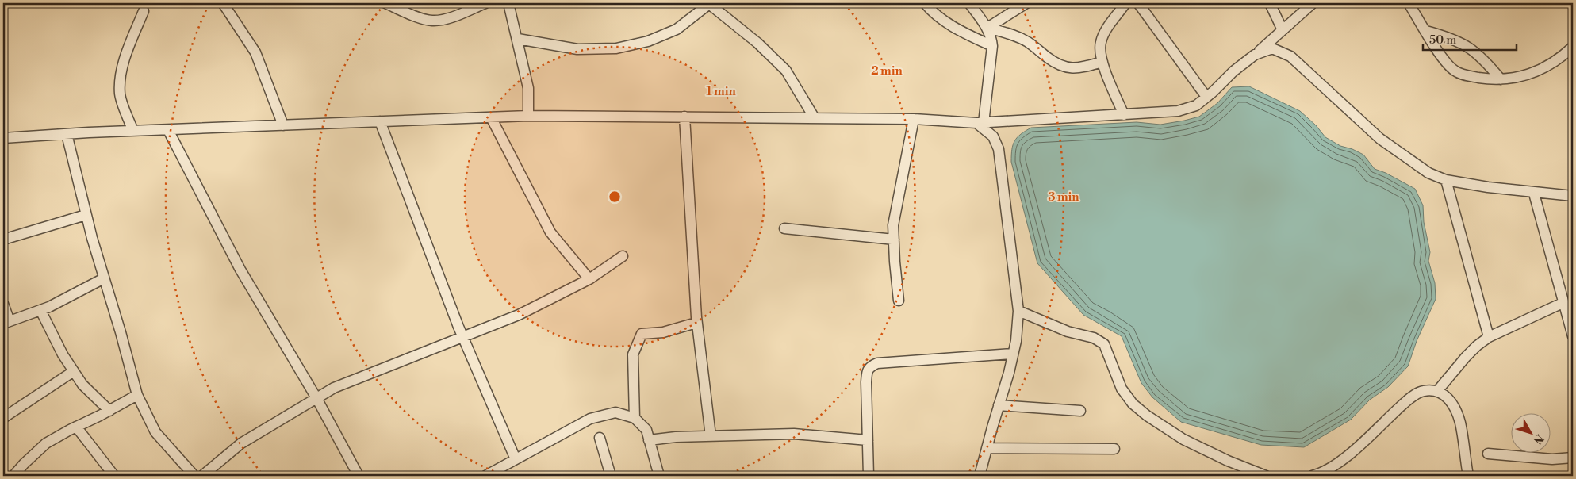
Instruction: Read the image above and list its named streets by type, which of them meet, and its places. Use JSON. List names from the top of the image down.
{
  "scale_bar": "50 m",
  "north": "bottom right",
  "rings": ["2 min", "1 min", "3 min"]
}
